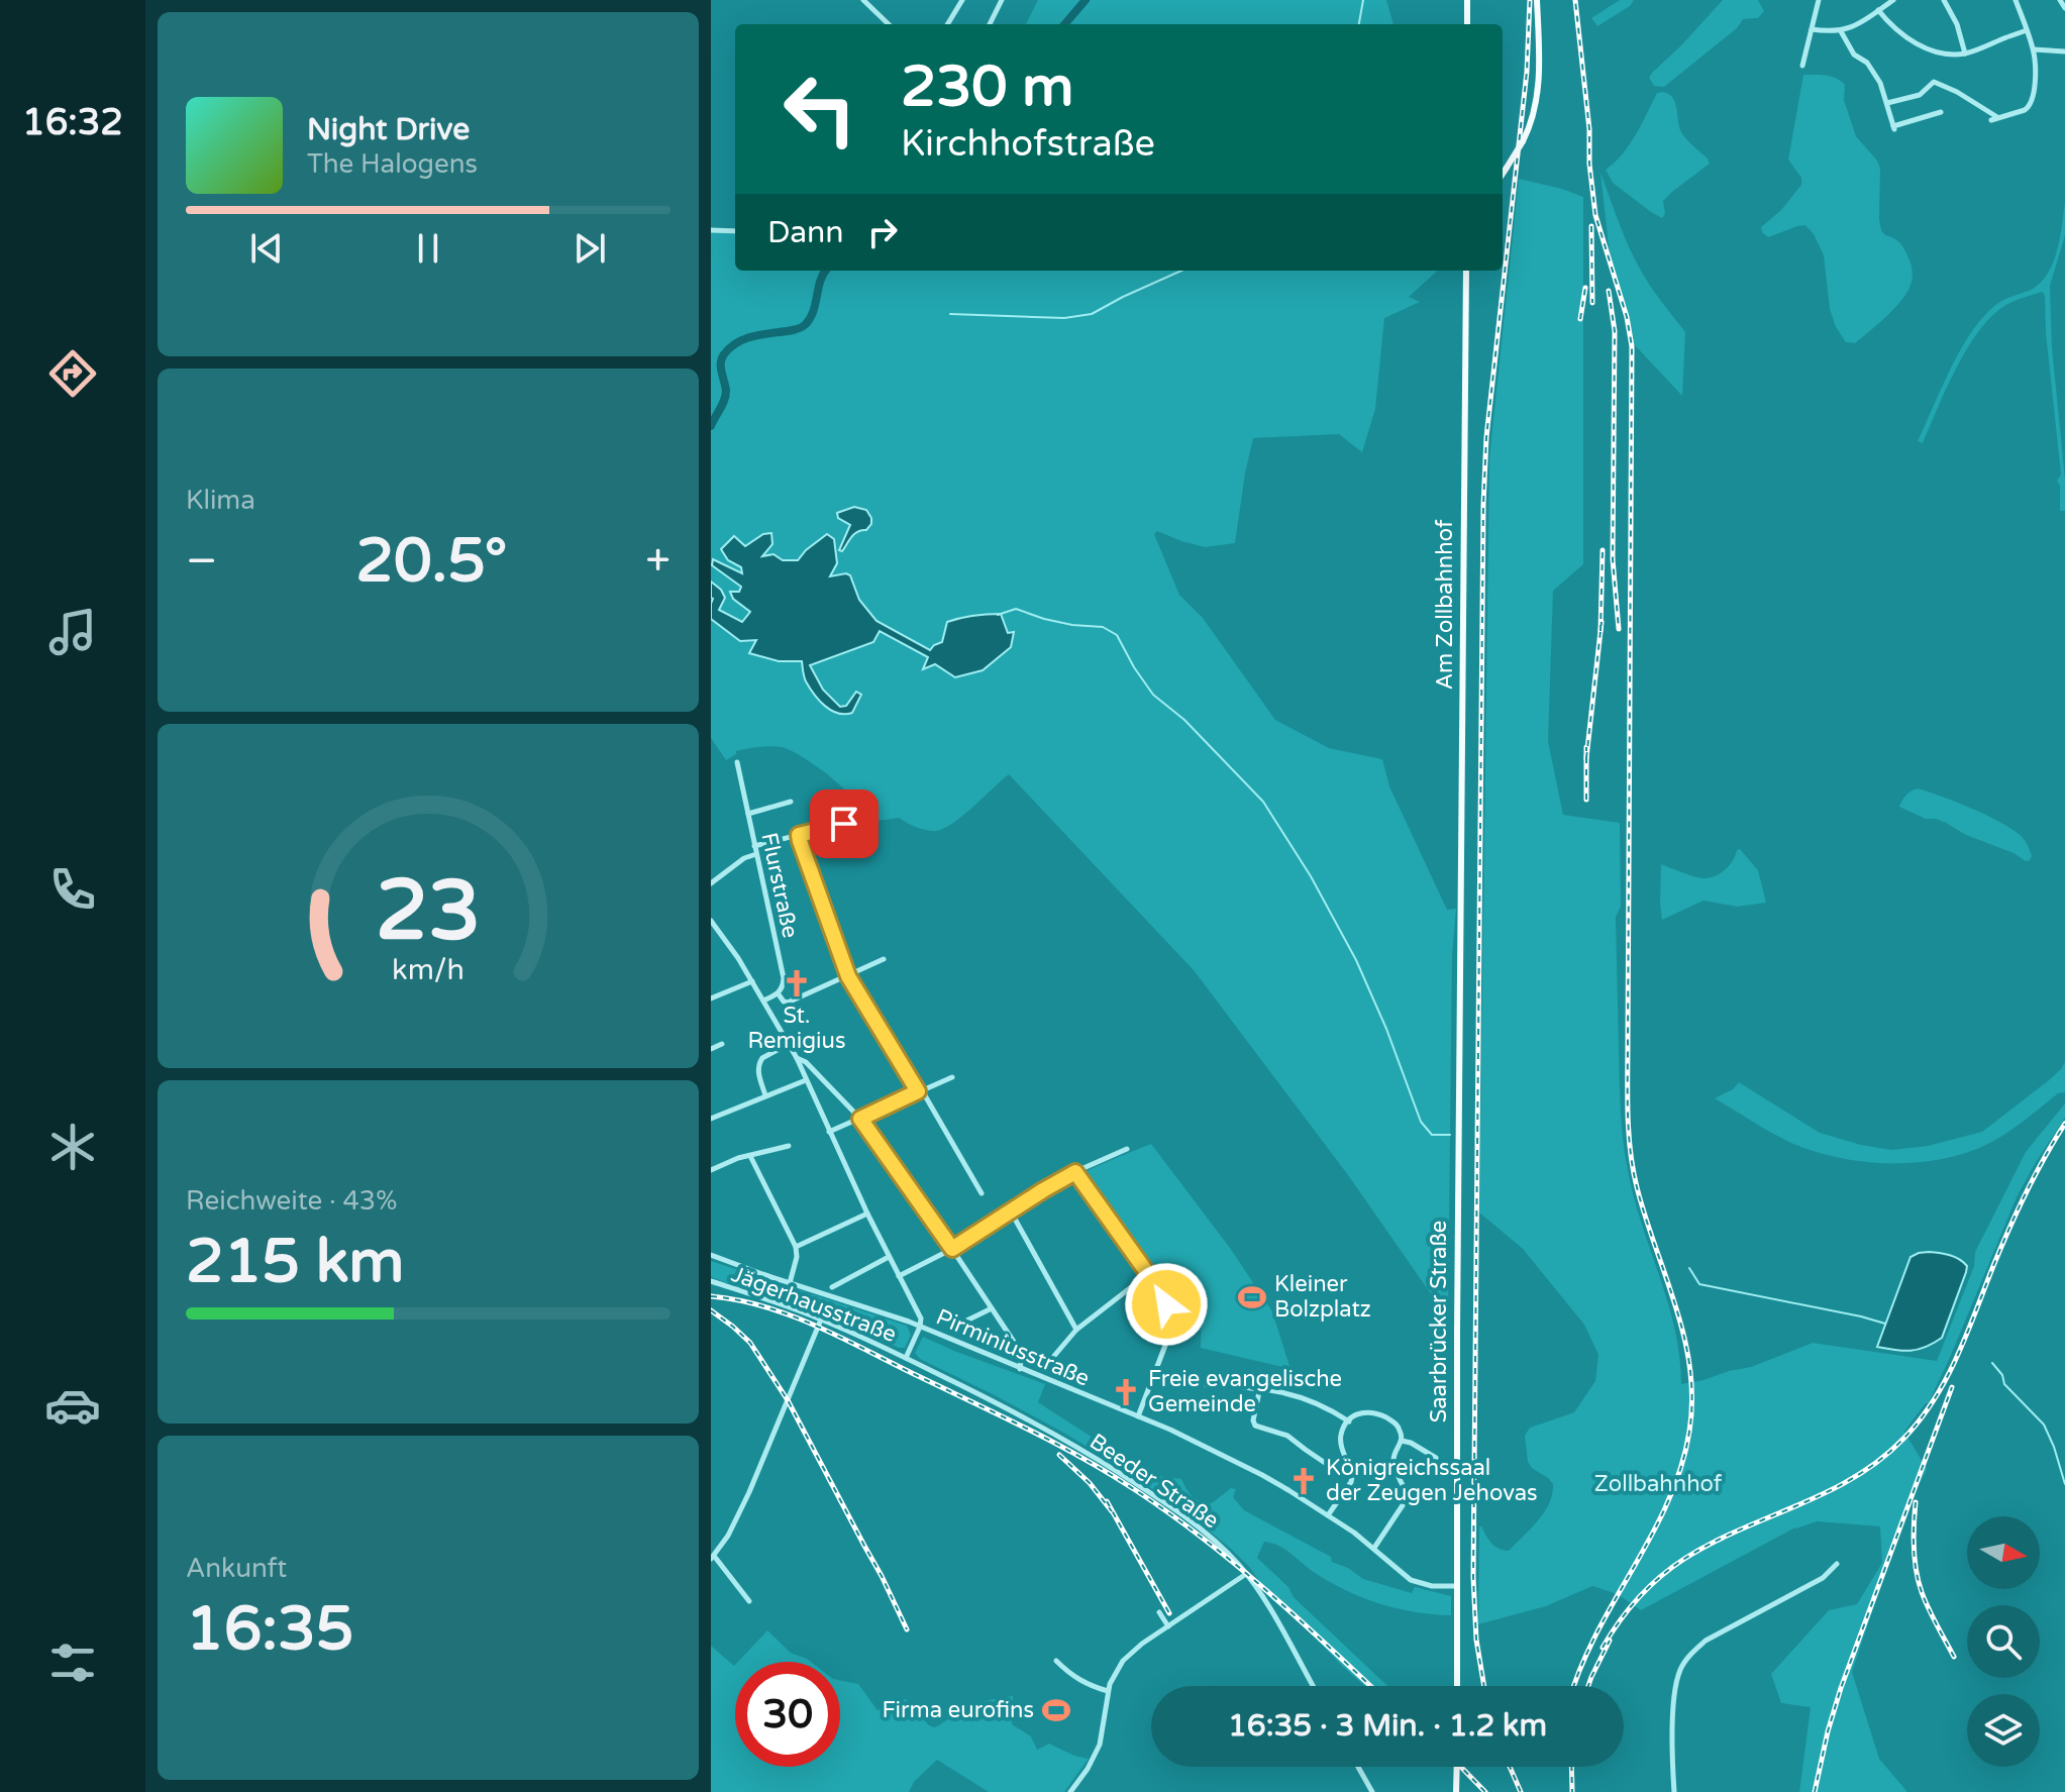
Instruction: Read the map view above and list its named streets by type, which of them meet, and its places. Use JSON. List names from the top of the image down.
{
  "streets": {
    "main road": ["Am Zollbahnhof", "Saarbrücker Straße"],
    "street": [
      "Flurstraße",
      "Jägerhausstraße",
      "Pirminiusstraße",
      "Beeder Straße"
    ]
  },
  "crossings": [
    ["Am Zollbahnhof", "Saarbrücker Straße"],
    ["Jägerhausstraße", "Beeder Straße"],
    ["Saarbrücker Straße", "Pirminiusstraße"]
  ],
  "parks": ["Zollbahnhof"],
  "places": {
    "church": ["St. Remigius", "Freie evangelische Gemeinde", "Königreichssaal der Zeugen Jehovas"],
    "sports": ["Kleiner Bolzplatz", "Firma eurofins"]
  },
  "north": "right",
  "page": {
    "tabs": "16:32",
    "turn": ["230 m", "Kirchhofstraße"],
    "song": ["Night Drive", "The Halogens"],
    "then": "Dann",
    "tile": [
      "Klima",
      ["Reichweite · 43%", "215 km"],
      ["Ankunft", "16:35"]
    ],
    "heat": ["−", "20.5°", "+"],
    "limit": "30",
    "trip": "16:35 · 3 Min. · 1.2 km",
    "gauge": ["23", "km/h"]
  }
}
